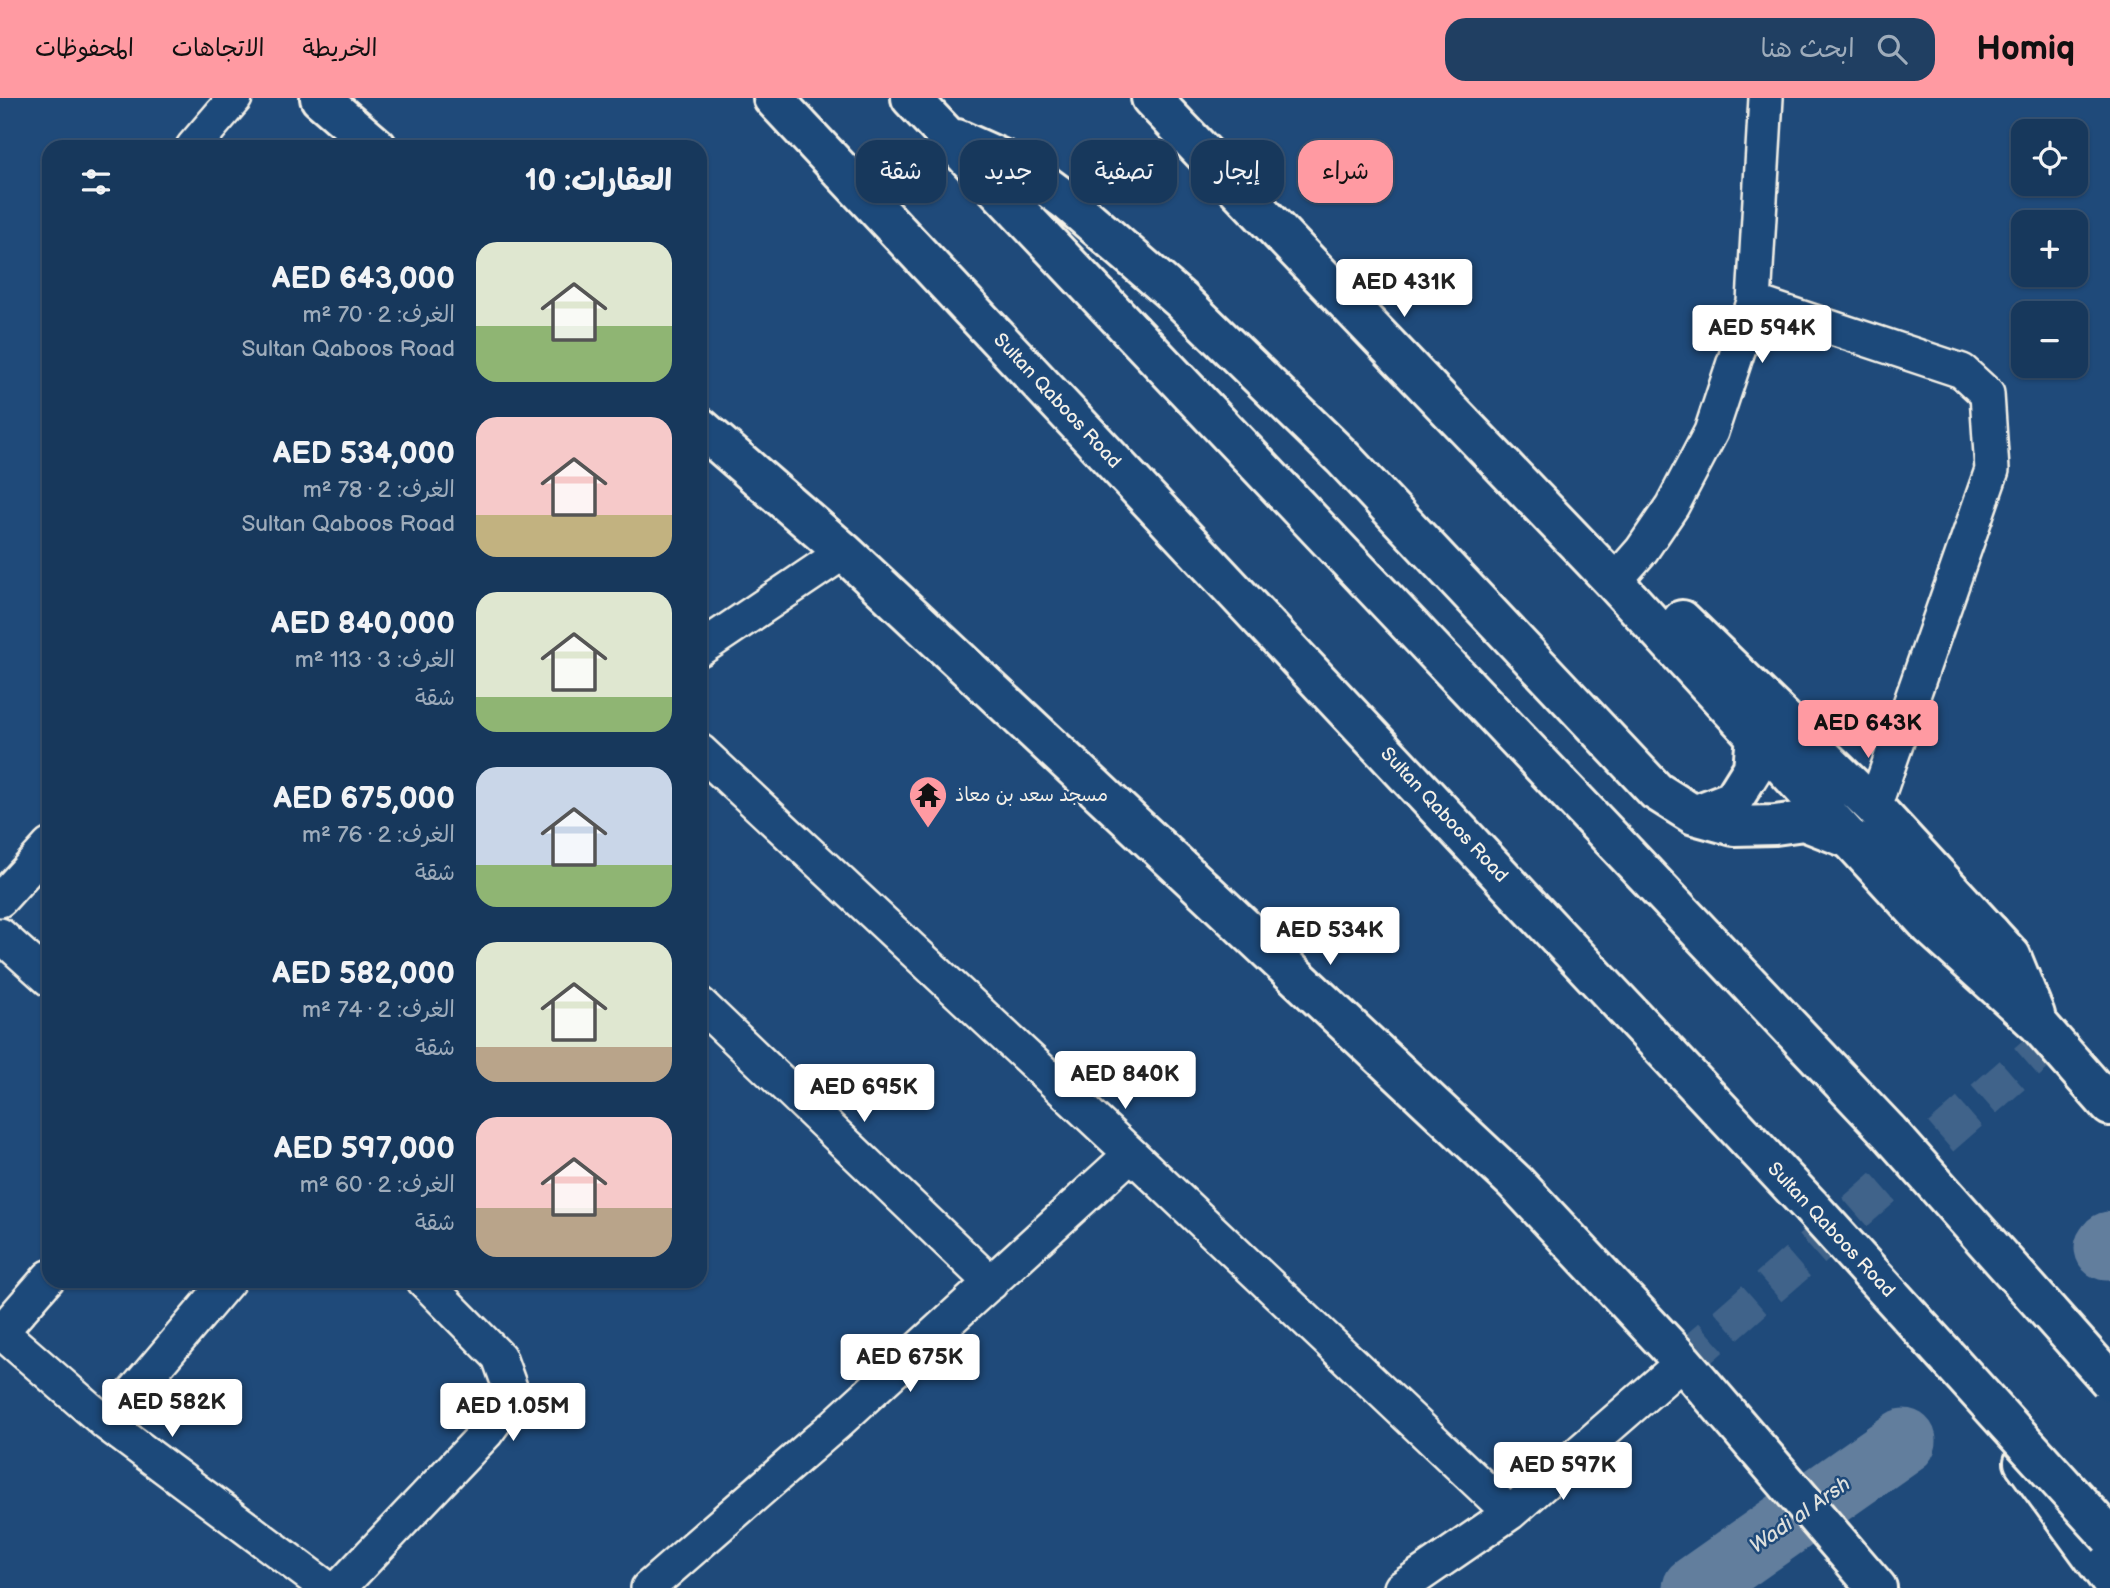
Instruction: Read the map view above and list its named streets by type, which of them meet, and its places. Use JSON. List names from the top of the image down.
{
  "streets": {
    "main road": ["Sultan Qaboos Road"]
  },
  "water": ["Wadi al Arsh"],
  "places": {
    "temple": ["مسجد سعد بن معاذ"]
  },
  "page": {
    "header": "Homiq",
    "search": "ابحث هنا",
    "nav": ["الخريطة", "الاتجاهات", "المحفوظات"],
    "map_buttons": ["+", "−"],
    "chip": [
      "شراء",
      "إيجار",
      "تصفية",
      "جديد",
      "شقة"
    ],
    "heading": "العقارات: 10",
    "list": [
      {
        "name": "AED 643,000",
        "note": "الغرف: 2 · 70 m² · Sultan Qaboos Road"
      },
      {
        "name": "AED 534,000",
        "note": "الغرف: 2 · 78 m² · Sultan Qaboos Road"
      },
      {
        "name": "AED 840,000",
        "note": "الغرف: 3 · 113 m² · شقة"
      },
      {
        "name": "AED 675,000",
        "note": "الغرف: 2 · 76 m² · شقة"
      },
      {
        "name": "AED 582,000",
        "note": "الغرف: 2 · 74 m² · شقة"
      },
      {
        "name": "AED 597,000",
        "note": "الغرف: 2 · 60 m² · شقة"
      }
    ],
    "price": [
      "AED 431K",
      "AED 594K",
      "AED 643K",
      "AED 534K",
      "AED 840K",
      "AED 695K",
      "AED 675K",
      "AED 582K",
      "AED 1.05M",
      "AED 597K"
    ]
  }
}
